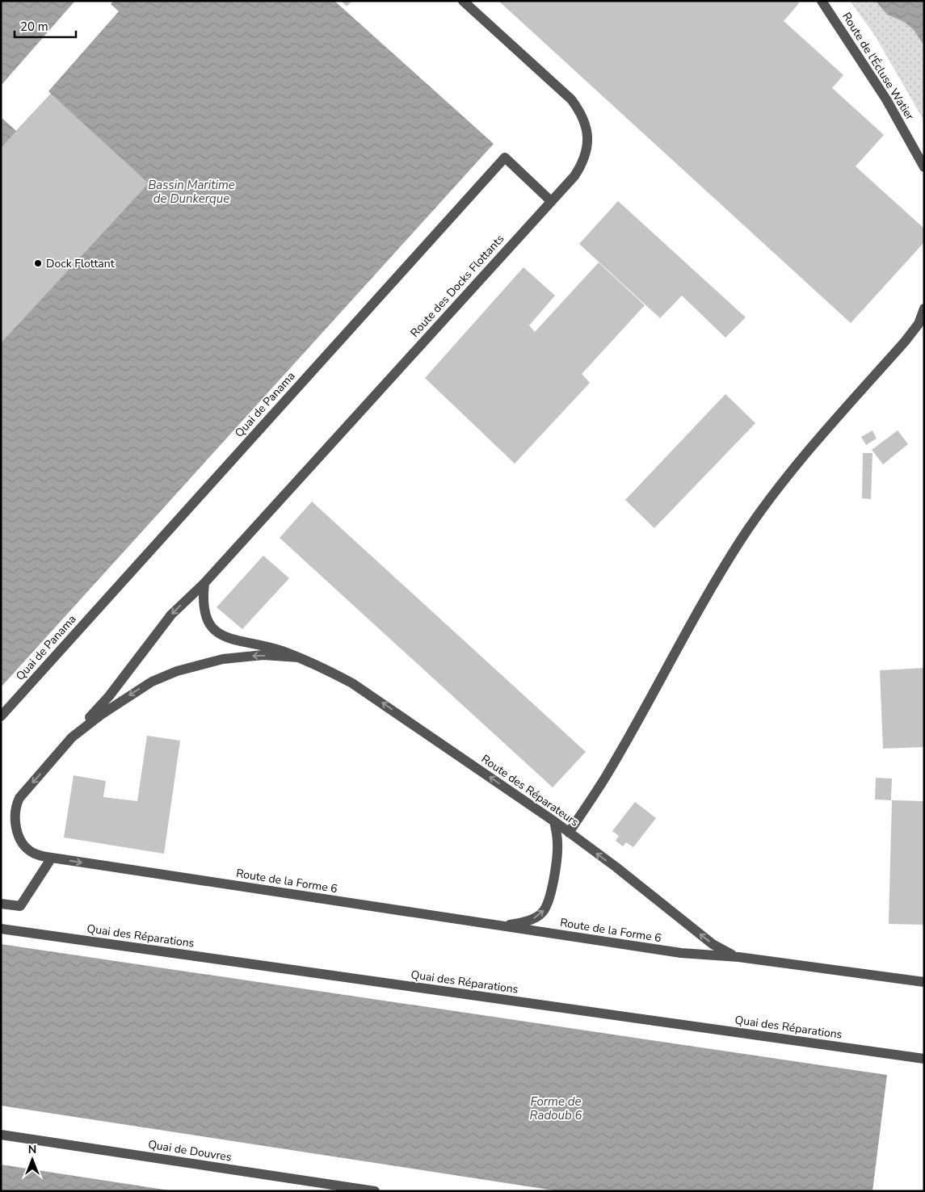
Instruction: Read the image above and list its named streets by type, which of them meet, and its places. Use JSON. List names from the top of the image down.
{
  "streets": {
    "street": [
      "Route de l'Écluse Watier",
      "Route des Docks Flottants",
      "Quai de Panama",
      "Route des Réparateurs",
      "Route de la Forme 6",
      "Quai des Réparations",
      "Quai de Douvres"
    ]
  },
  "crossings": [
    ["Route des Docks Flottants", "Quai de Panama"],
    ["Route des Docks Flottants", "Route des Réparateurs"],
    ["Route des Docks Flottants", "Route de la Forme 6"],
    ["Route des Réparateurs", "Route de la Forme 6"]
  ],
  "one_way": ["Route des Réparateurs"],
  "water": ["Bassin Maritime de Dunkerque", "Forme de Radoub 6"],
  "places": ["Dock Flottant"],
  "scale_bar": "20 m",
  "north": "top"
}
